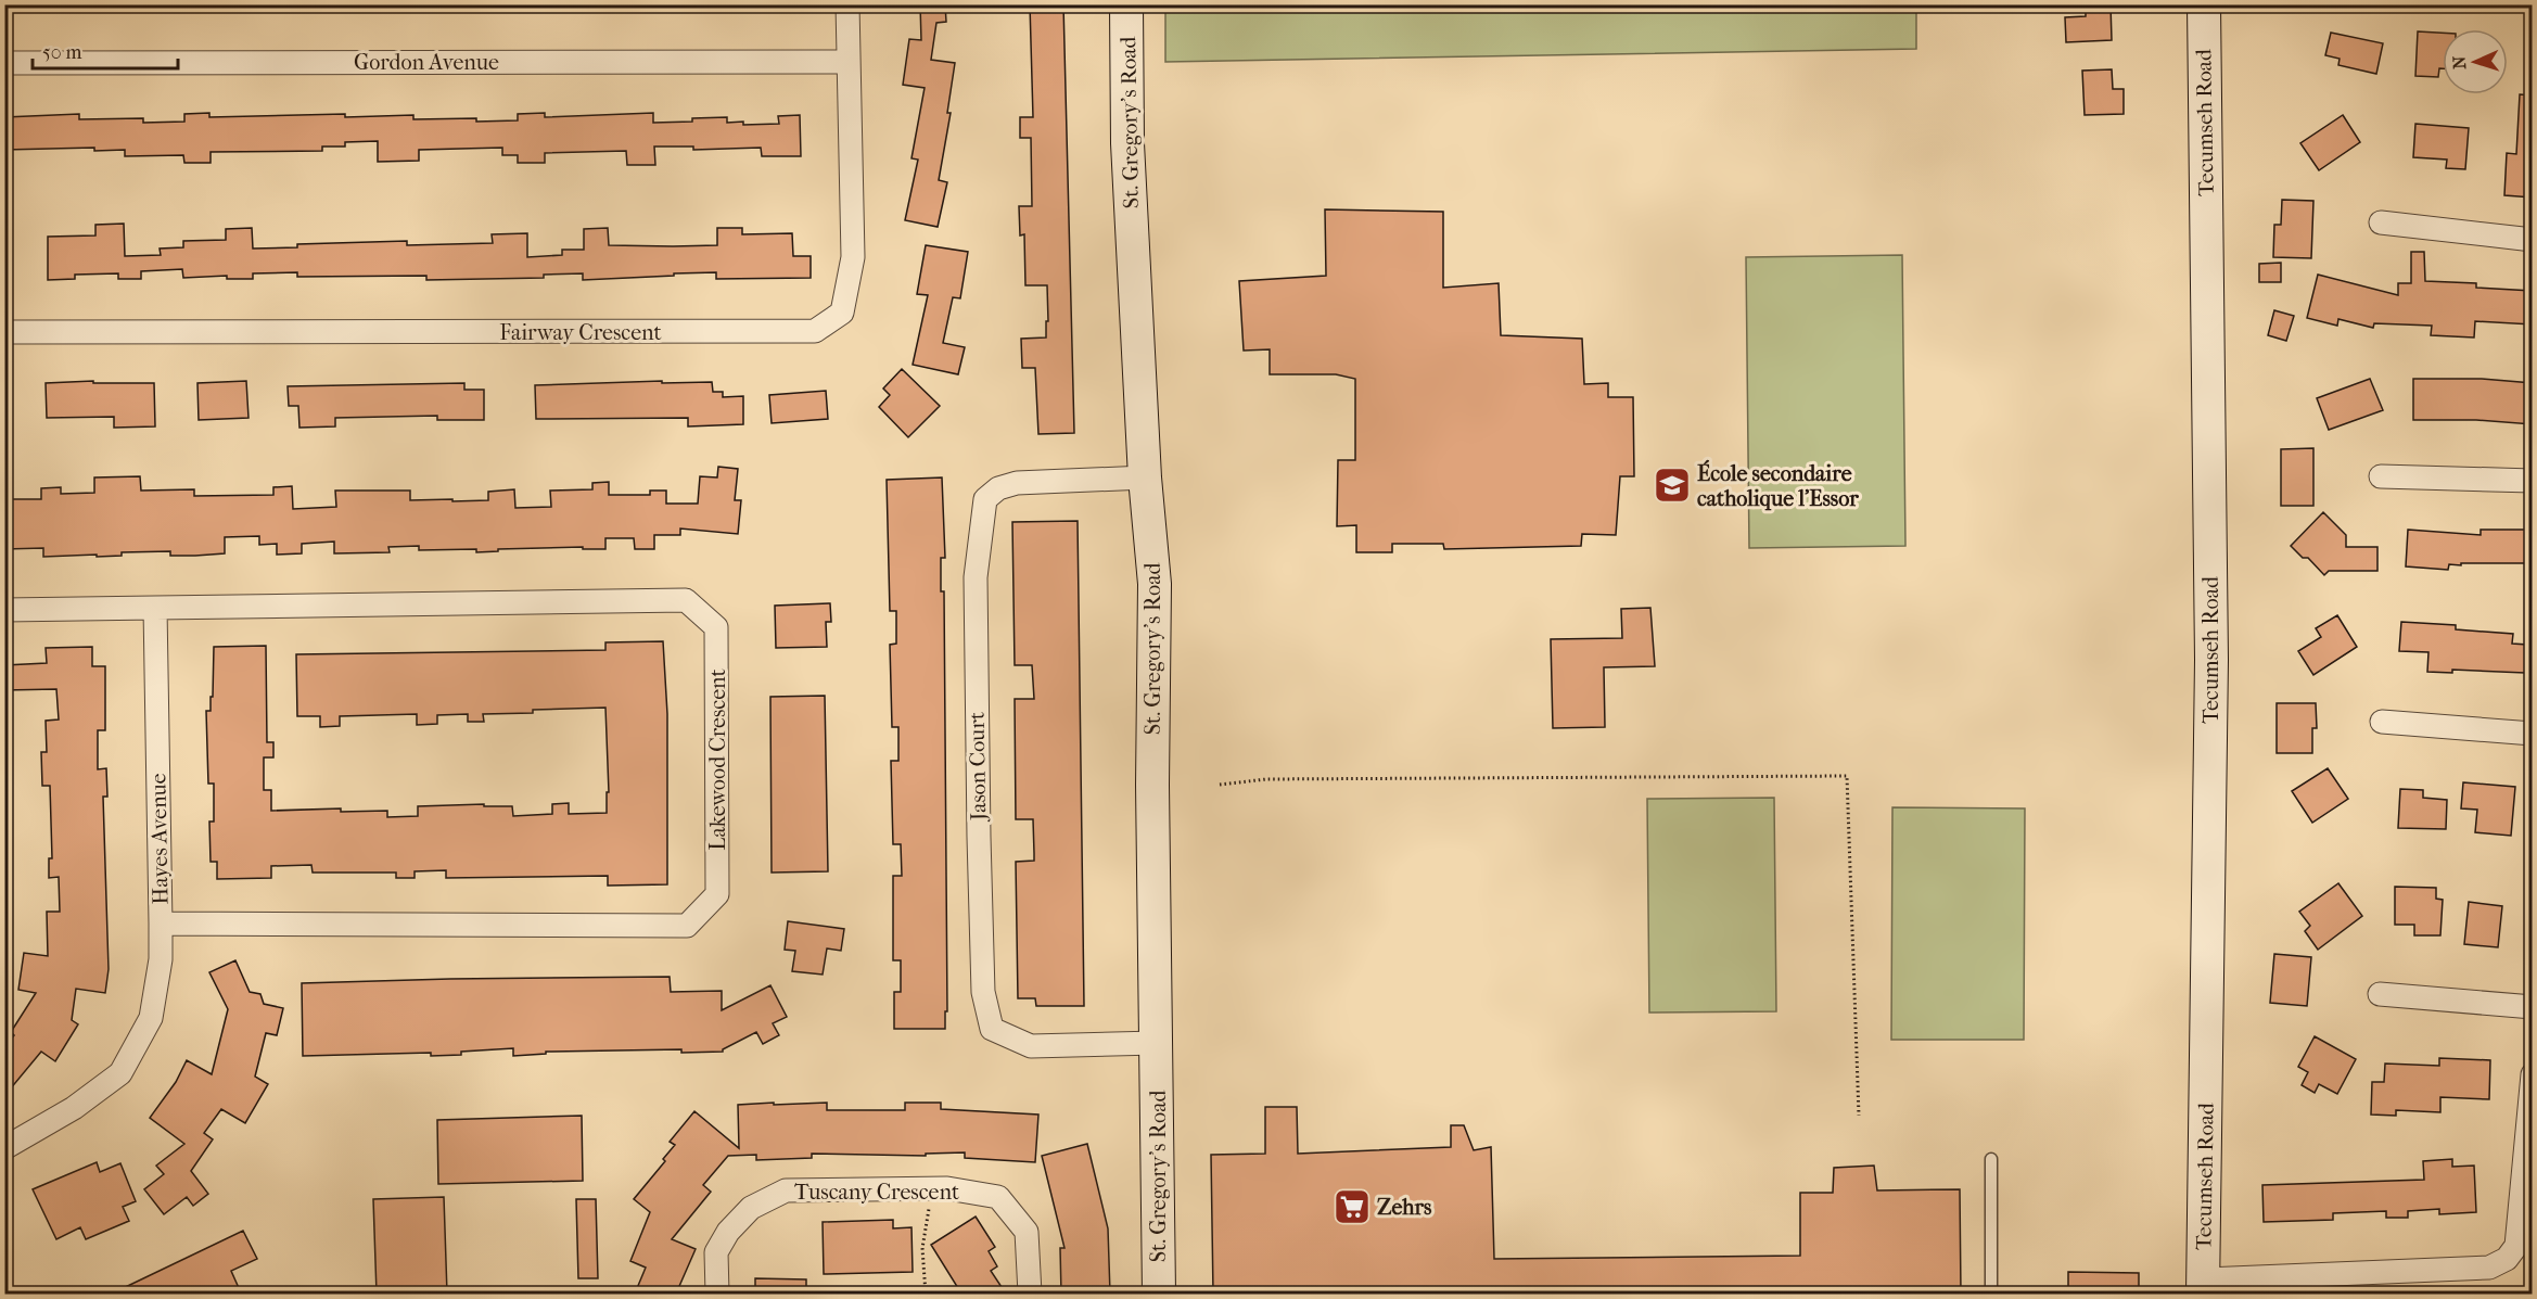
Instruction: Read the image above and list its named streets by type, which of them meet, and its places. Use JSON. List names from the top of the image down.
{
  "streets": {
    "street": [
      "Gordon Avenue",
      "St. Gregory's Road",
      "Tecumseh Road",
      "Fairway Crescent",
      "Lakewood Crescent",
      "Jason Court",
      "Hayes Avenue",
      "Tuscany Crescent"
    ]
  },
  "crossings": [
    ["Gordon Avenue", "Fairway Crescent"],
    ["St. Gregory's Road", "Jason Court"],
    ["Lakewood Crescent", "Hayes Avenue"]
  ],
  "places": {
    "school or university": ["École secondaire catholique l'Essor"],
    "supermarket": ["Zehrs"]
  },
  "scale_bar": "50 m",
  "north": "left"
}
